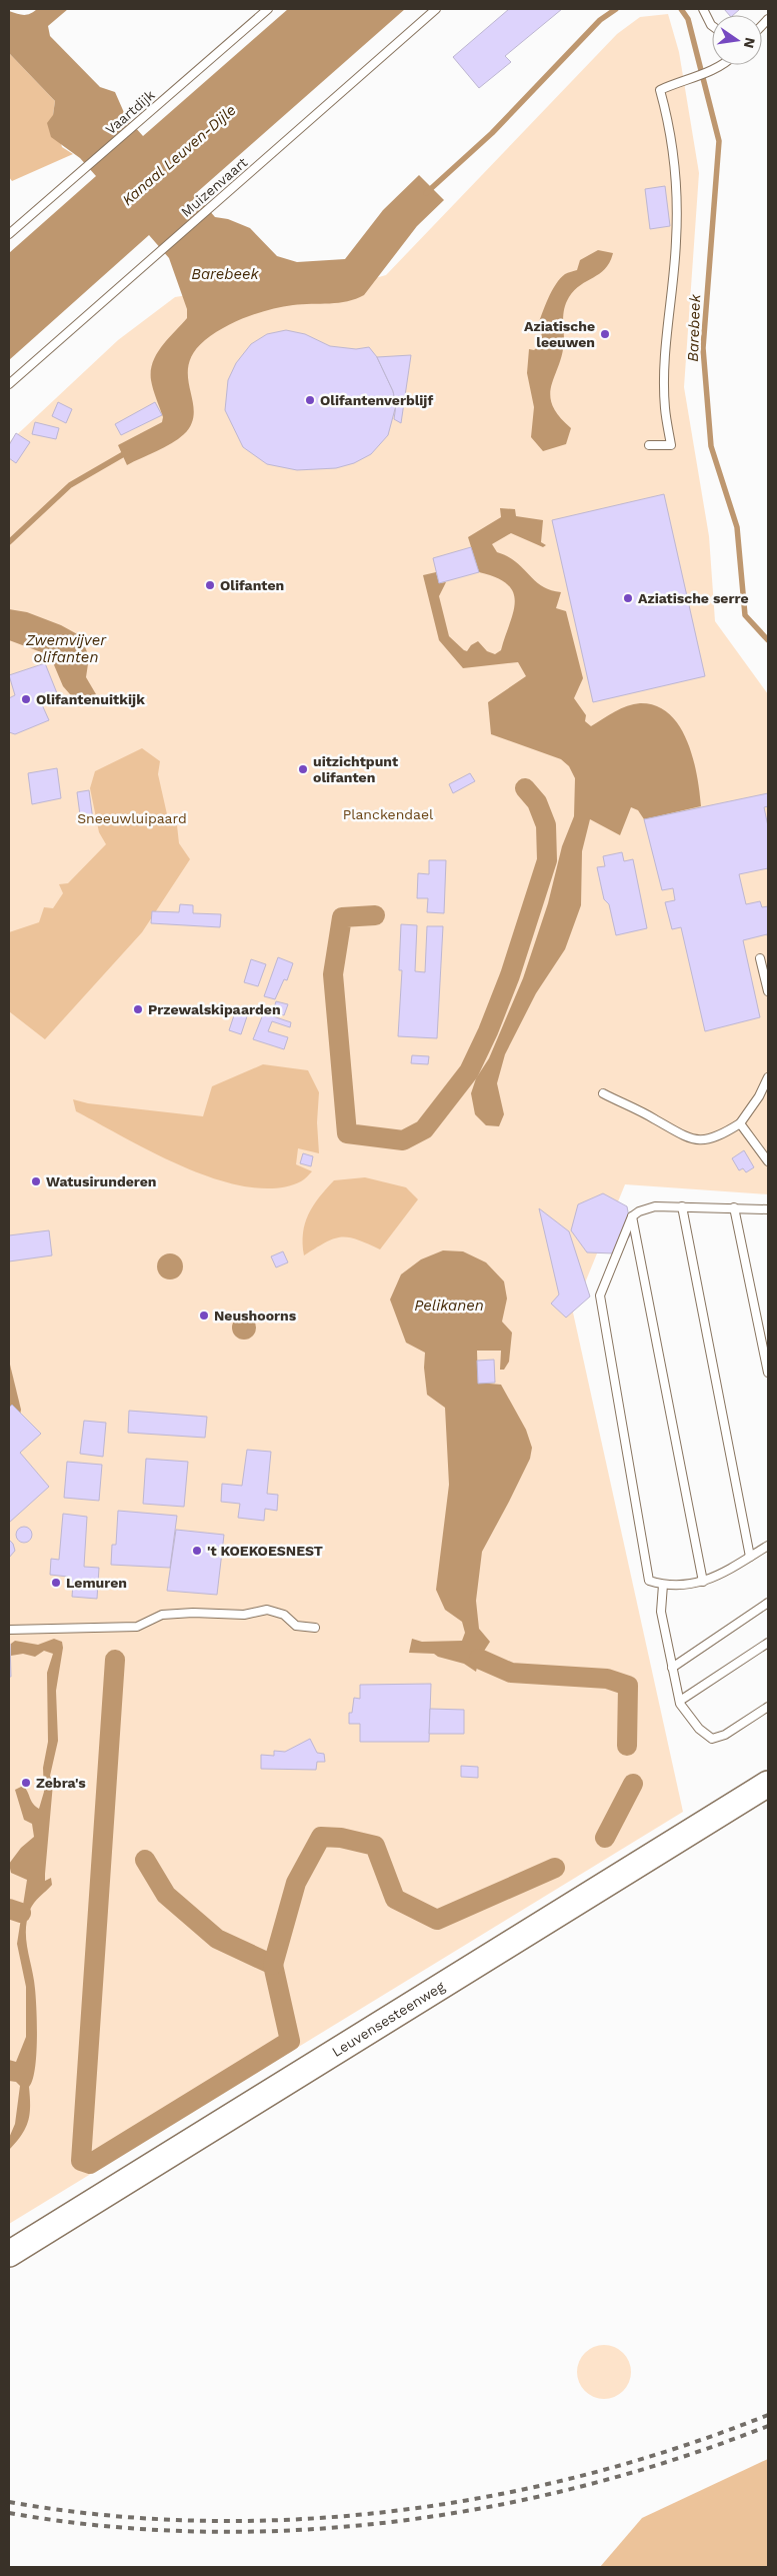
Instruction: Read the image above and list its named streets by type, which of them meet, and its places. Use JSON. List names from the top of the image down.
{
  "streets": {
    "main road": ["Leuvensesteenweg"],
    "lane": ["Vaartdijk", "Muizenvaart"]
  },
  "water": [
    "Kanaal Leuven-Dijle",
    "Barebeek",
    "Zwemvijver olifanten",
    "Pelikanen"
  ],
  "parks": ["Planckendael", "Sneeuwluipaard"],
  "places": [
    "Aziatische leeuwen",
    "Olifantenverblijf",
    "Olifanten",
    "Aziatische serre",
    "Olifantenuitkijk",
    "uitzichtpunt olifanten",
    "Przewalskipaarden",
    "Watusirunderen",
    "Neushoorns",
    "'t KOEKOESNEST",
    "Lemuren",
    "Zebra's"
  ],
  "north": "right"
}
